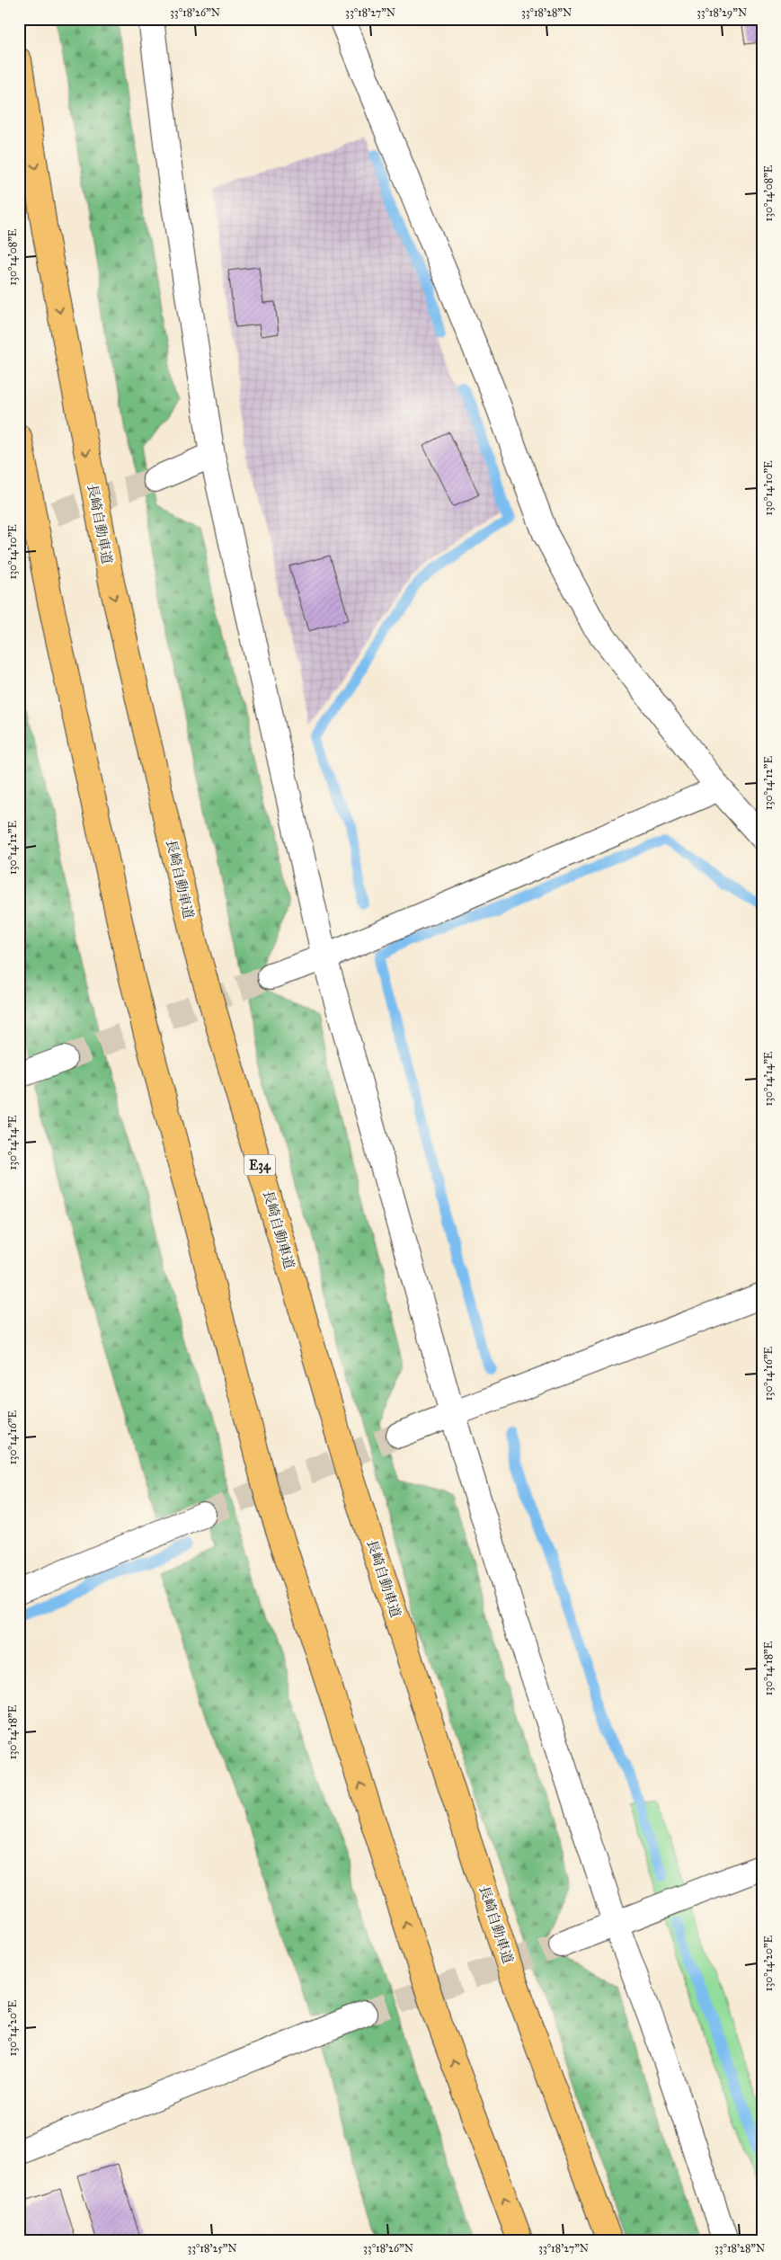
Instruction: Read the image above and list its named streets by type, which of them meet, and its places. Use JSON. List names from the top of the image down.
{
  "streets": {
    "highway": ["長崎自動車道", "E34"]
  },
  "coordinates": [
    "33°18'26\"N",
    "33°18'27\"N",
    "33°18'28\"N",
    "33°18'29\"N",
    "130°14'08\"E",
    "130°14'10\"E",
    "130°14'12\"E",
    "130°14'14\"E",
    "130°14'16\"E",
    "130°14'18\"E",
    "130°14'20\"E",
    "33°18'25\"N"
  ]
}
